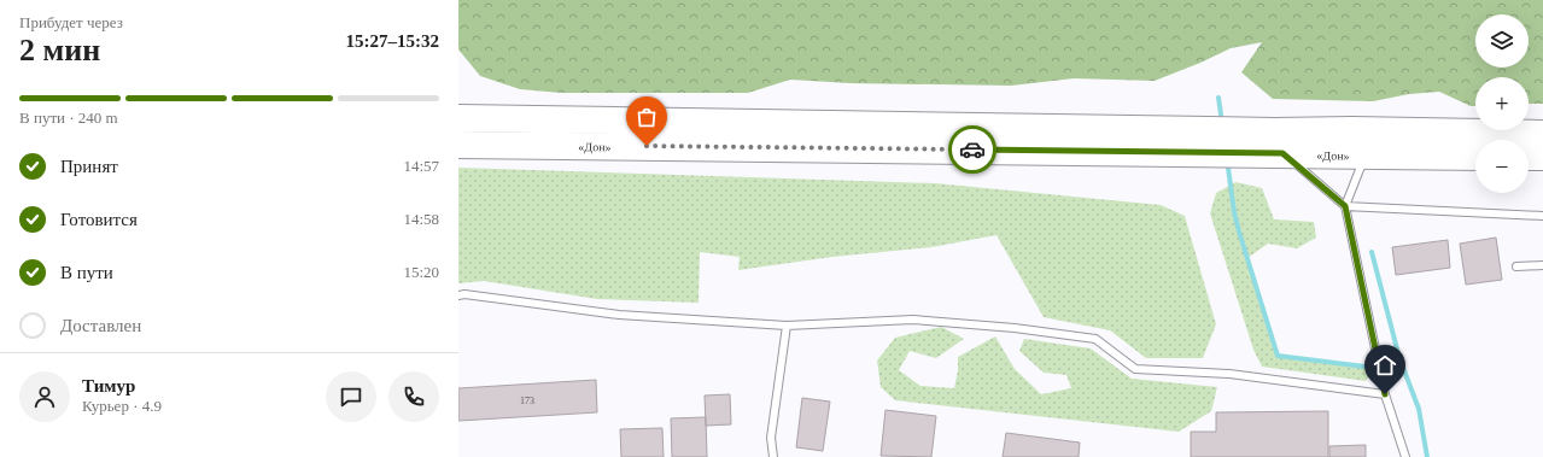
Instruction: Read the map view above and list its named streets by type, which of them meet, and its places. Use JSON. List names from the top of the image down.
{
  "streets": {
    "highway": ["«Дон»"]
  },
  "house_numbers": ["173"],
  "page": {
    "heading": ["2 мин", "Прибудет через", "15:27–15:32"],
    "panel": ["Тимур", "Курьер · 4.9"],
    "map_buttons": ["+", "−"],
    "bar": "В пути · 240 m",
    "list": [
      ["Принят", "14:57"],
      ["Готовится", "14:58"],
      ["В пути", "15:20"],
      "Доставлен"
    ]
  }
}
